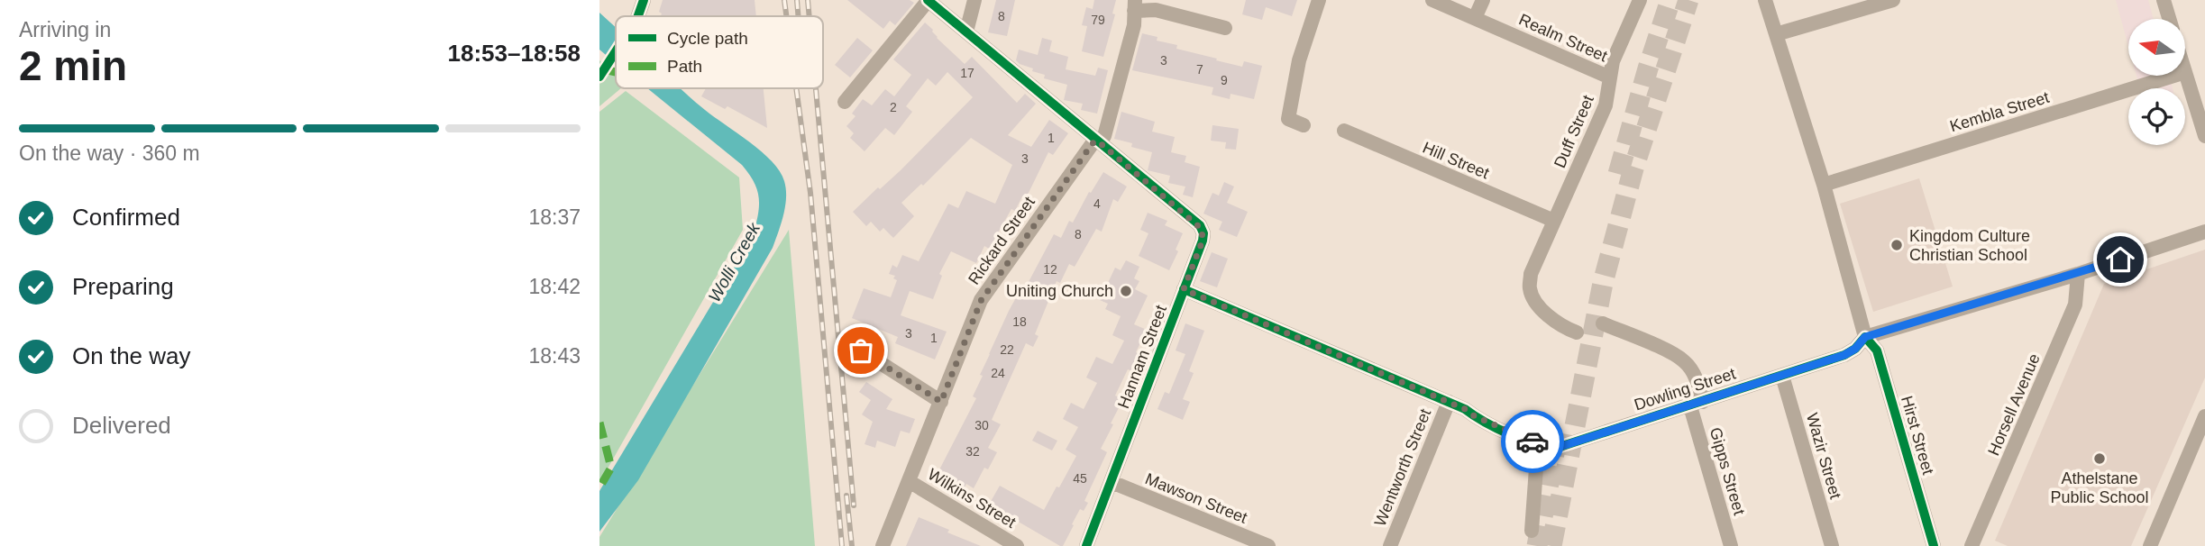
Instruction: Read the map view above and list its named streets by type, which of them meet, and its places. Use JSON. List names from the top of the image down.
{
  "streets": {
    "street": [
      "Realm Street",
      "Kembla Street",
      "Duff Street",
      "Hill Street",
      "Rickard Street",
      "Hannam Street",
      "Dowling Street",
      "Horsell Avenue",
      "Hirst Street",
      "Wazir Street",
      "Wentworth Street",
      "Gipps Street",
      "Wilkins Street",
      "Mawson Street"
    ]
  },
  "crossings": [
    ["Realm Street", "Duff Street"],
    ["Kembla Street", "Hirst Street"],
    ["Duff Street", "Hill Street"],
    ["Rickard Street", "Hannam Street"],
    ["Rickard Street", "Wilkins Street"],
    ["Hannam Street", "Dowling Street"],
    ["Hannam Street", "Mawson Street"],
    ["Dowling Street", "Horsell Avenue"],
    ["Dowling Street", "Hirst Street"],
    ["Dowling Street", "Wazir Street"],
    ["Dowling Street", "Wentworth Street"],
    ["Dowling Street", "Gipps Street"]
  ],
  "water": ["Wolli Creek"],
  "places": ["Kingdom Culture Christian School", "Uniting Church", "Athelstane Public School"],
  "house_numbers": [
    "8",
    "79",
    "3",
    "7",
    "17",
    "9",
    "2",
    "1",
    "3",
    "4",
    "8",
    "12",
    "18",
    "3",
    "1",
    "22",
    "24",
    "30",
    "32",
    "45"
  ],
  "legend": ["Cycle path", "Path"],
  "north": "left",
  "page": {
    "heading": ["2 min", "Arriving in", "18:53–18:58"],
    "bar": "On the way · 360 m",
    "list": [
      ["Confirmed", "18:37"],
      ["Preparing", "18:42"],
      ["On the way", "18:43"],
      "Delivered"
    ]
  }
}
